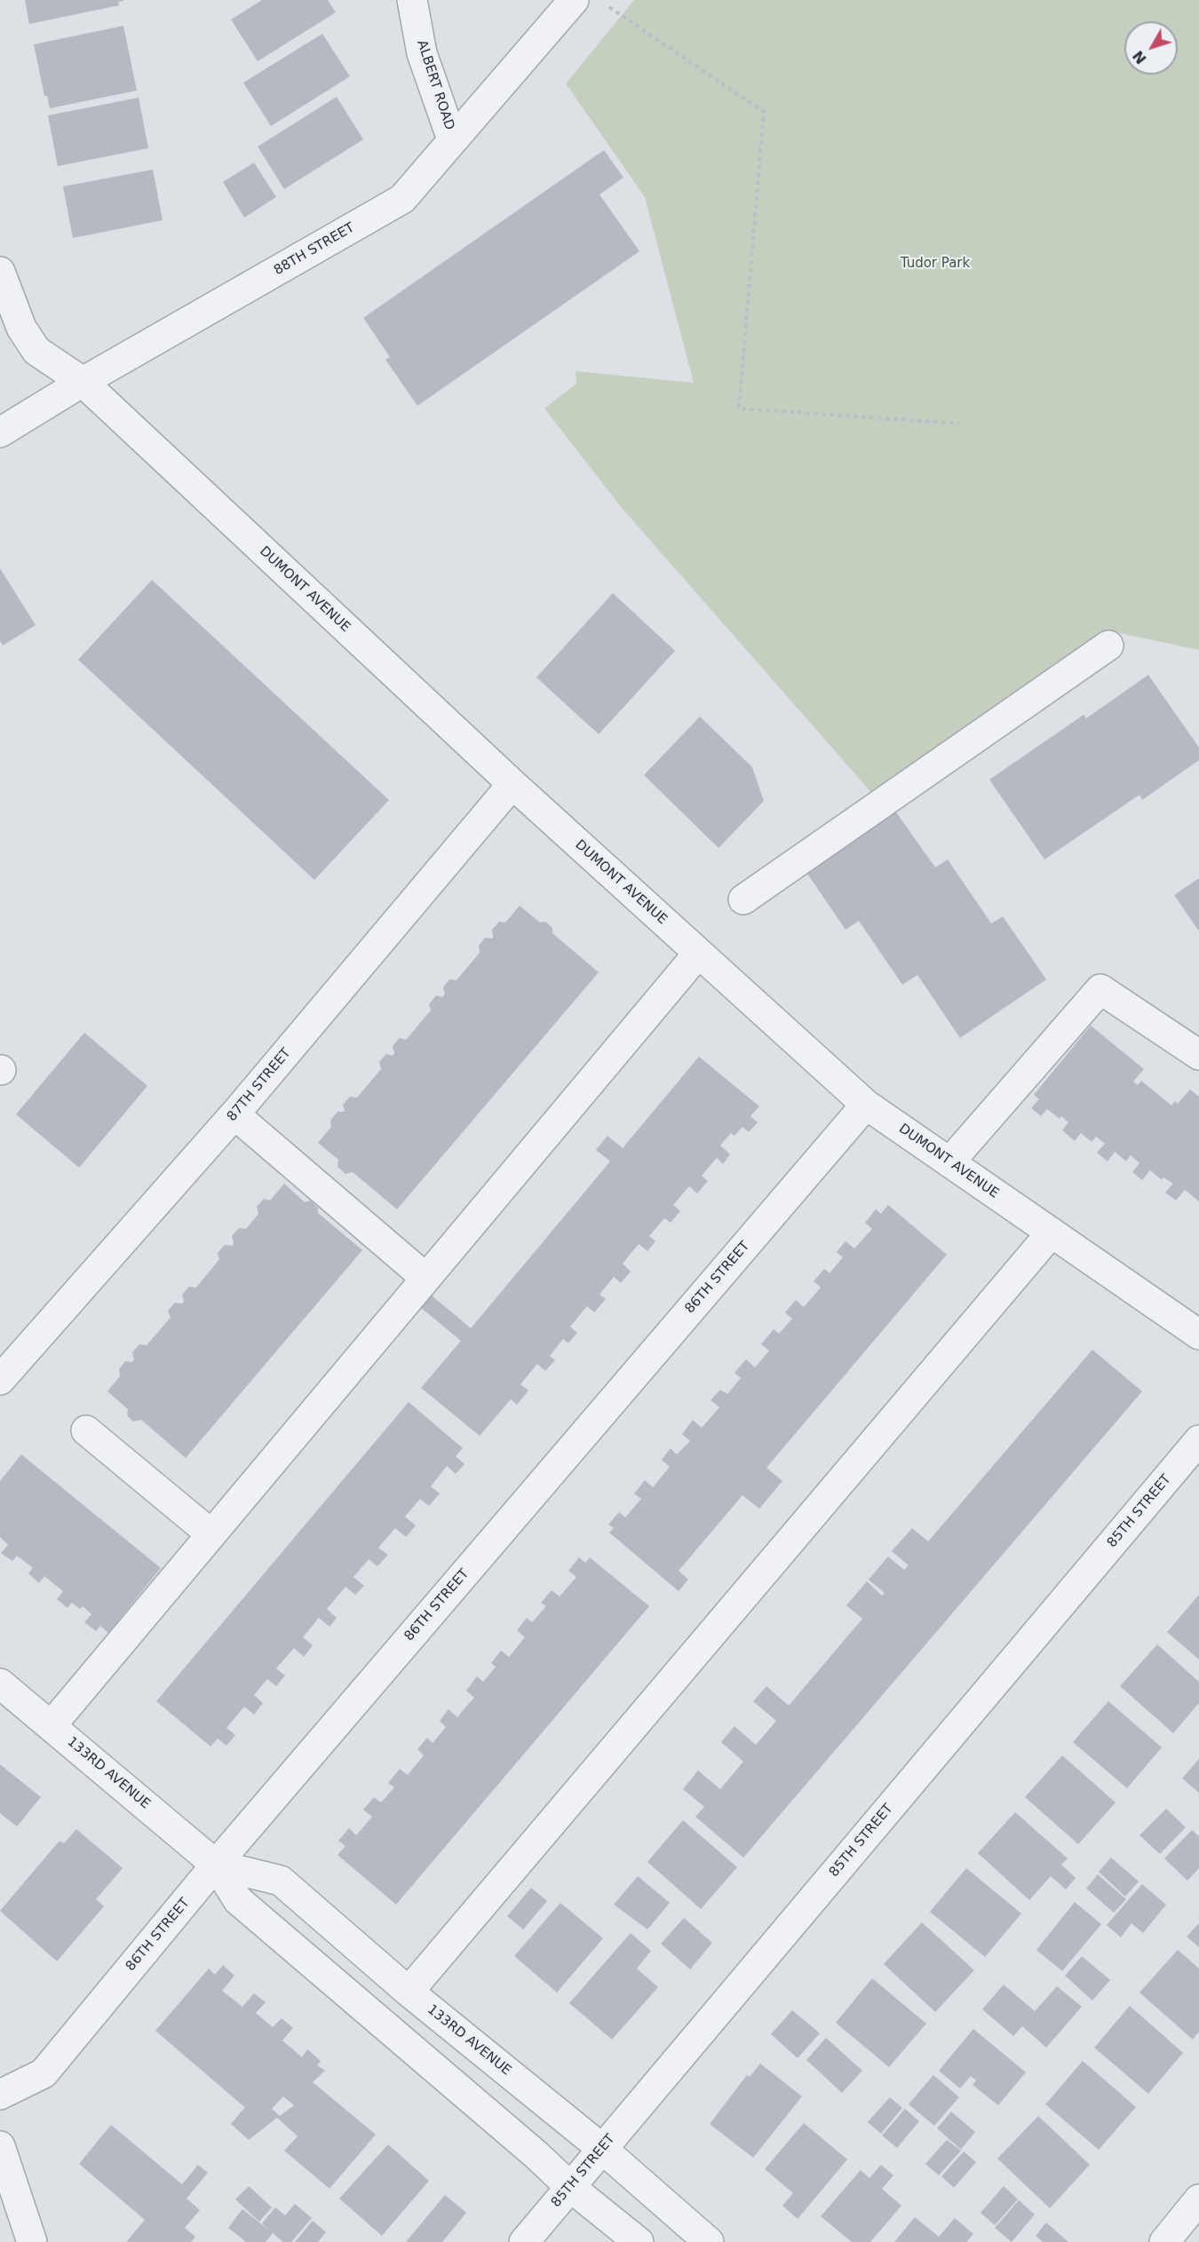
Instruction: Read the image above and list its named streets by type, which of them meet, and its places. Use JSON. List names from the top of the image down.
{
  "streets": {
    "street": [
      "ALBERT ROAD",
      "88TH STREET",
      "DUMONT AVENUE",
      "87TH STREET",
      "86TH STREET",
      "85TH STREET",
      "133RD AVENUE"
    ]
  },
  "crossings": [
    ["ALBERT ROAD", "88TH STREET"],
    ["88TH STREET", "DUMONT AVENUE"],
    ["DUMONT AVENUE", "87TH STREET"],
    ["DUMONT AVENUE", "86TH STREET"],
    ["86TH STREET", "133RD AVENUE"],
    ["85TH STREET", "133RD AVENUE"]
  ],
  "parks": ["Tudor Park"],
  "north": "bottom left"
}
